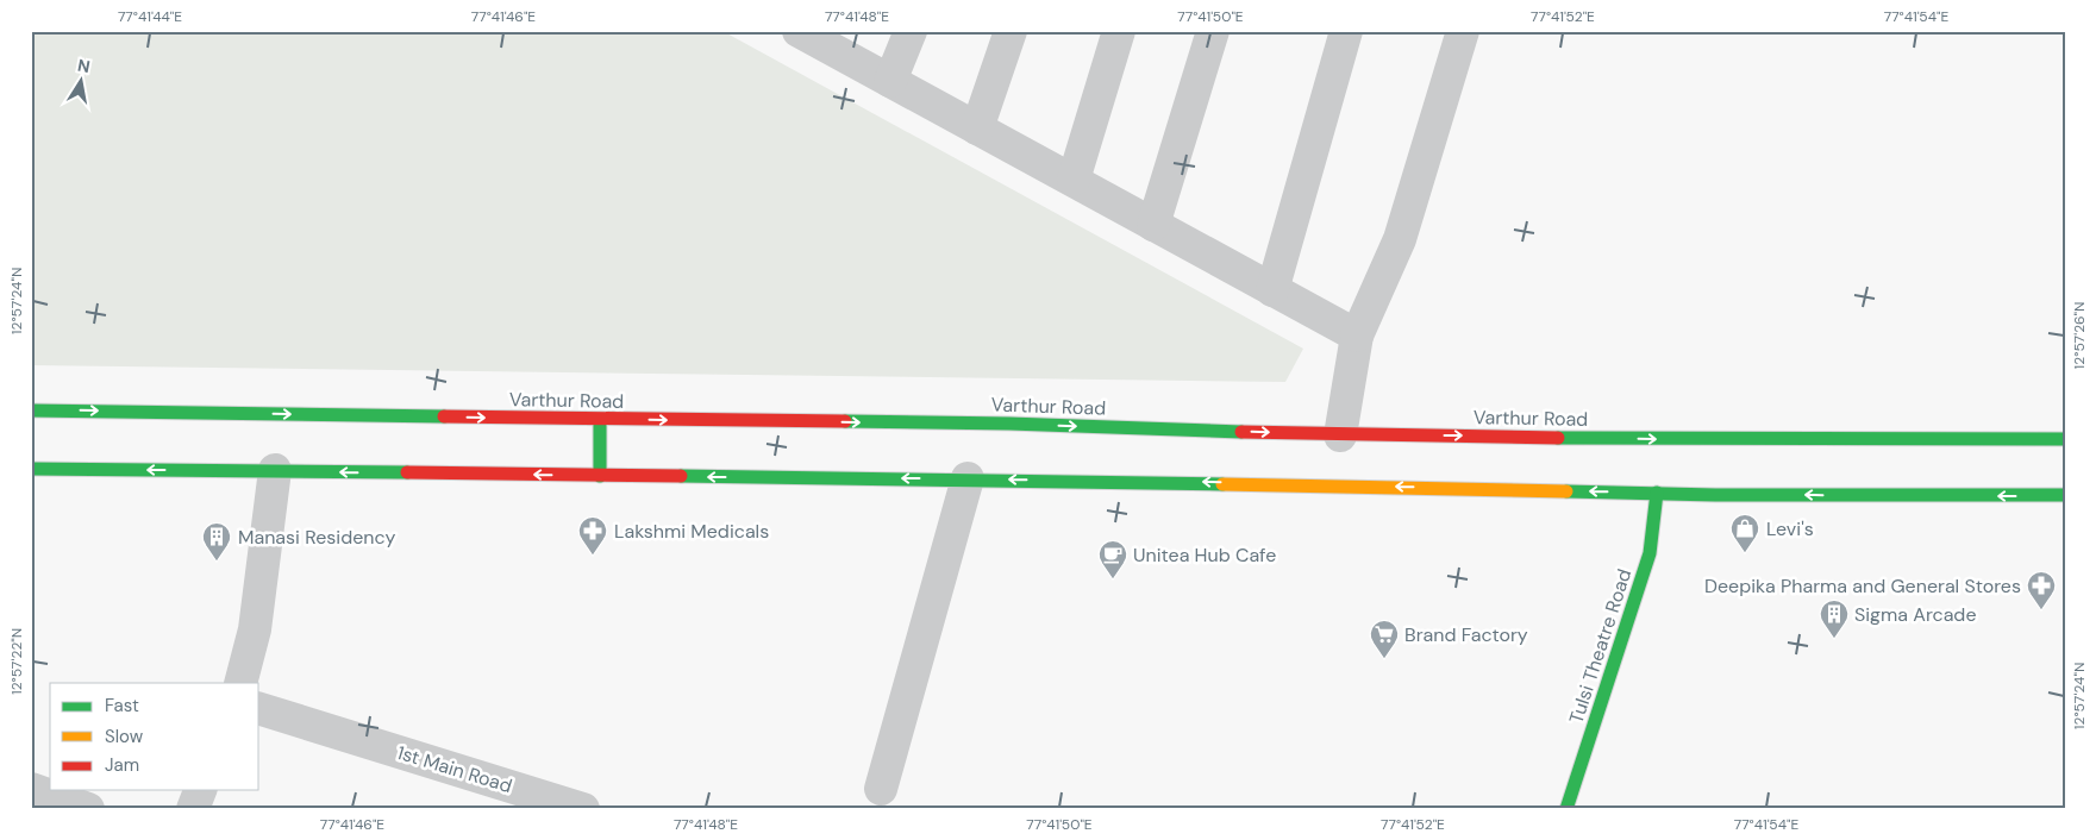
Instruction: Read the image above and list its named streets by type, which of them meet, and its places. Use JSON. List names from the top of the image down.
{
  "streets": {
    "main road": ["Varthur Road", "Tulsi Theatre Road"],
    "street": ["1st Main Road"]
  },
  "places": {
    "shop": ["Levi's"],
    "pharmacy": ["Lakshmi Medicals", "Deepika Pharma and General Stores"],
    "building": ["Manasi Residency", "Sigma Arcade"],
    "cafe": ["Unitea Hub Cafe"],
    "supermarket": ["Brand Factory"]
  },
  "legend": ["Fast", "Slow", "Jam"],
  "north": "top",
  "coordinates": [
    "77°41'44\"E",
    "77°41'46\"E",
    "77°41'48\"E",
    "77°41'50\"E",
    "77°41'52\"E",
    "77°41'54\"E",
    "12°57'24\"N",
    "12°57'26\"N",
    "12°57'22\"N"
  ]
}
